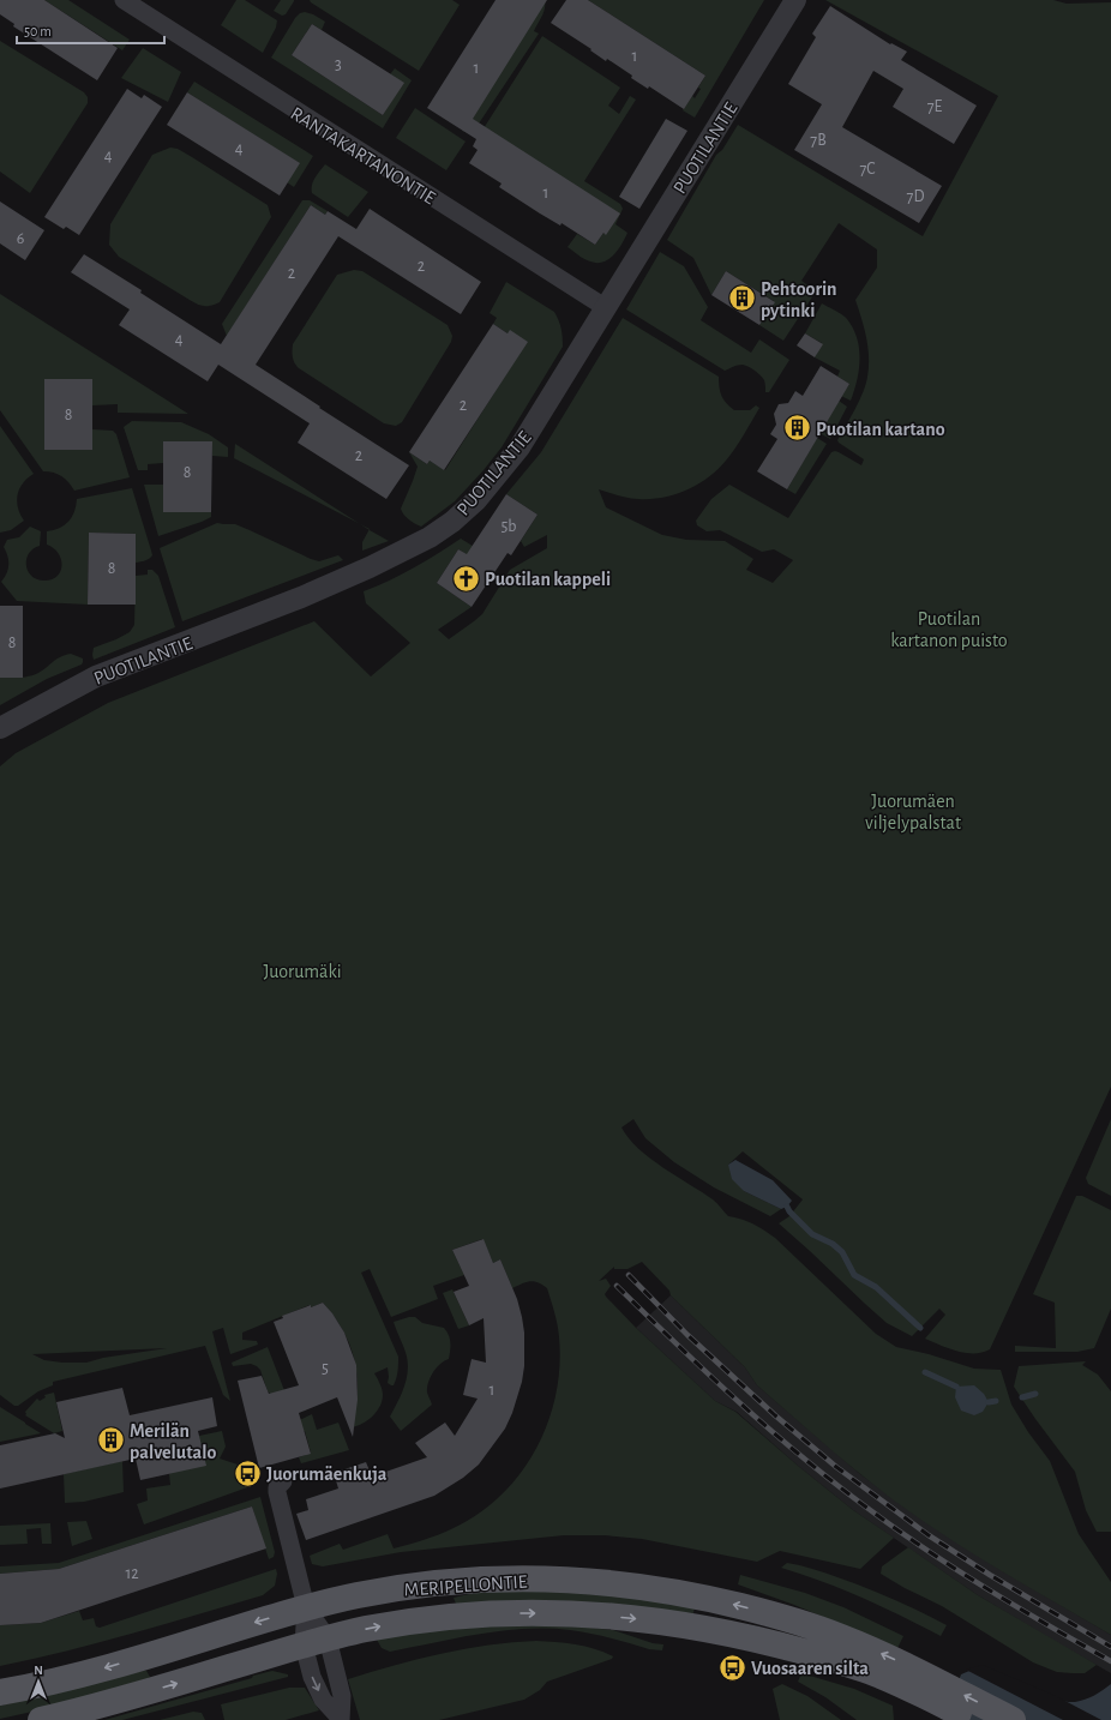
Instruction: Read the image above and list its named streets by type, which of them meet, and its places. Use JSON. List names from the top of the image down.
{
  "streets": {
    "main road": ["MERIPELLONTIE"],
    "street": ["PUOTILANTIE", "RANTAKARTANONTIE"]
  },
  "crossings": [
    ["PUOTILANTIE", "RANTAKARTANONTIE"]
  ],
  "parks": ["Puotilan kartanon puisto", "Juorumäen viljelypalstat", "Juorumäki"],
  "places": {
    "building": ["Pehtoorin pytinki", "Puotilan kartano", "Merilän palvelutalo"],
    "church": ["Puotilan kappeli"],
    "bus stop": ["Juorumäenkuja", "Vuosaaren silta"]
  },
  "house_numbers": [
    "1",
    "3",
    "1",
    "7E",
    "7B",
    "4",
    "4",
    "7C",
    "1",
    "7D",
    "6",
    "2",
    "2",
    "4",
    "2",
    "8",
    "2",
    "8",
    "5b",
    "8",
    "8",
    "5",
    "1",
    "12"
  ],
  "scale_bar": "50 m",
  "north": "top"
}
